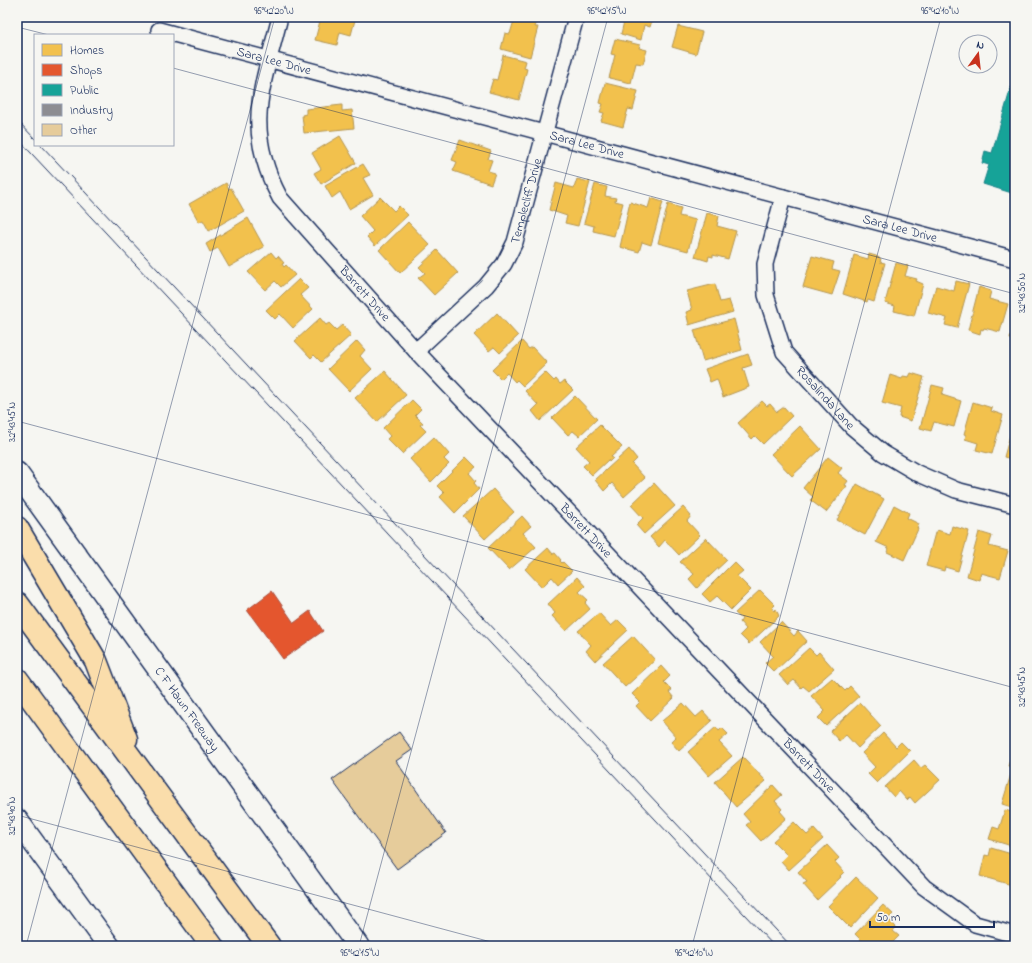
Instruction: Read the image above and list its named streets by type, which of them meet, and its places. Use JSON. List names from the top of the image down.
{
  "streets": {
    "main road": ["C F Hawn Freeway"],
    "street": [
      "Sara Lee Drive",
      "Templecliff Drive",
      "Barrett Drive",
      "Rosalinda Lane"
    ]
  },
  "crossings": [
    ["Sara Lee Drive", "Templecliff Drive"],
    ["Sara Lee Drive", "Barrett Drive"],
    ["Sara Lee Drive", "Rosalinda Lane"],
    ["Templecliff Drive", "Barrett Drive"]
  ],
  "legend": [
    "Homes",
    "Shops",
    "Public",
    "Industry",
    "Other"
  ],
  "scale_bar": "50 m",
  "north": "top",
  "coordinates": [
    "96°42'20\"W",
    "96°42'15\"W",
    "96°42'10\"W",
    "32°43'50\"N",
    "32°43'45\"N",
    "32°43'40\"N"
  ]
}
